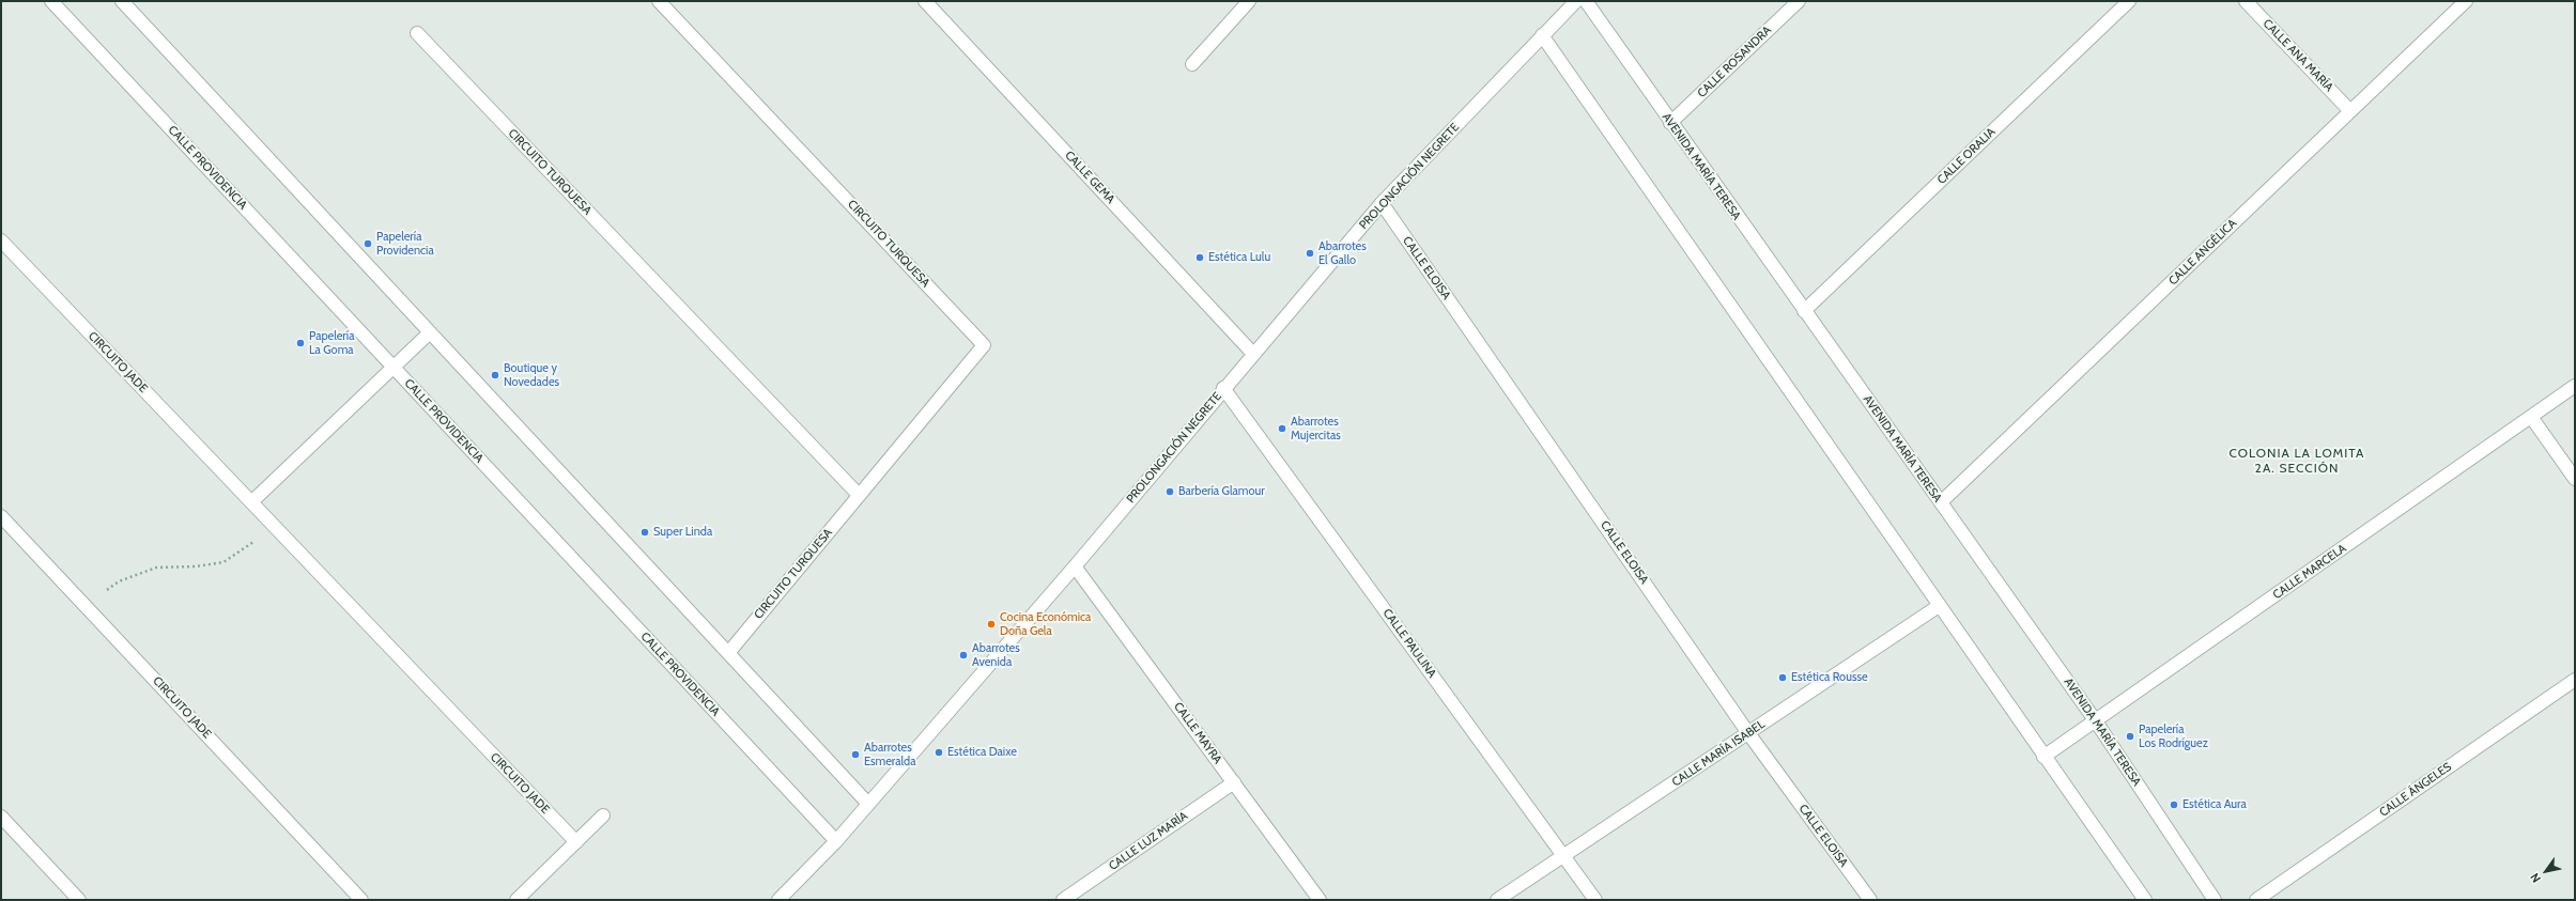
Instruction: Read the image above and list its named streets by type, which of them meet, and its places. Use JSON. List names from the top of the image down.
{
  "streets": {
    "street": [
      "CALLE ANA MARÍA",
      "CALLE ROSANDRA",
      "CALLE ORALIA",
      "AVENIDA MARÍA TERESA",
      "CALLE PROVIDENCIA",
      "CIRCUITO TURQUESA",
      "PROLONGACIÓN NEGRETE",
      "CALLE GEMA",
      "CALLE ANGÉLICA",
      "CALLE ELOISA",
      "CIRCUITO JADE",
      "CALLE MARCELA",
      "CALLE PAULINA",
      "CALLE MAYRA",
      "CALLE MARÍA ISABEL",
      "CALLE ÁNGELES",
      "CALLE LUZ MARÍA"
    ]
  },
  "crossings": [
    ["CALLE ANA MARÍA", "CALLE ANGÉLICA"],
    ["CALLE ROSANDRA", "AVENIDA MARÍA TERESA"],
    ["CALLE ORALIA", "AVENIDA MARÍA TERESA"],
    ["AVENIDA MARÍA TERESA", "CALLE ANGÉLICA"],
    ["AVENIDA MARÍA TERESA", "CALLE MARCELA"],
    ["CALLE PROVIDENCIA", "PROLONGACIÓN NEGRETE"],
    ["PROLONGACIÓN NEGRETE", "CALLE GEMA"],
    ["PROLONGACIÓN NEGRETE", "CALLE ELOISA"],
    ["PROLONGACIÓN NEGRETE", "CALLE PAULINA"],
    ["PROLONGACIÓN NEGRETE", "CALLE MAYRA"],
    ["CALLE ELOISA", "CALLE MARÍA ISABEL"],
    ["CALLE PAULINA", "CALLE MARÍA ISABEL"],
    ["CALLE MAYRA", "CALLE LUZ MARÍA"]
  ],
  "districts": ["COLONIA LA LOMITA 2A. SECCIÓN"],
  "places": [
    "Papelería Providencia",
    "Abarrotes El Gallo",
    "Estética Lulu",
    "Papelería La Goma",
    "Boutique y Novedades",
    "Abarrotes Mujercitas",
    "Barbería Glamour",
    "Super Linda",
    "Cocina Económica Doña Gela",
    "Abarrotes Avenida",
    "Estética Rousse",
    "Papelería Los Rodríguez",
    "Estética Daixe",
    "Abarrotes Esmeralda",
    "Estética Aura"
  ],
  "north": "bottom left"
}
